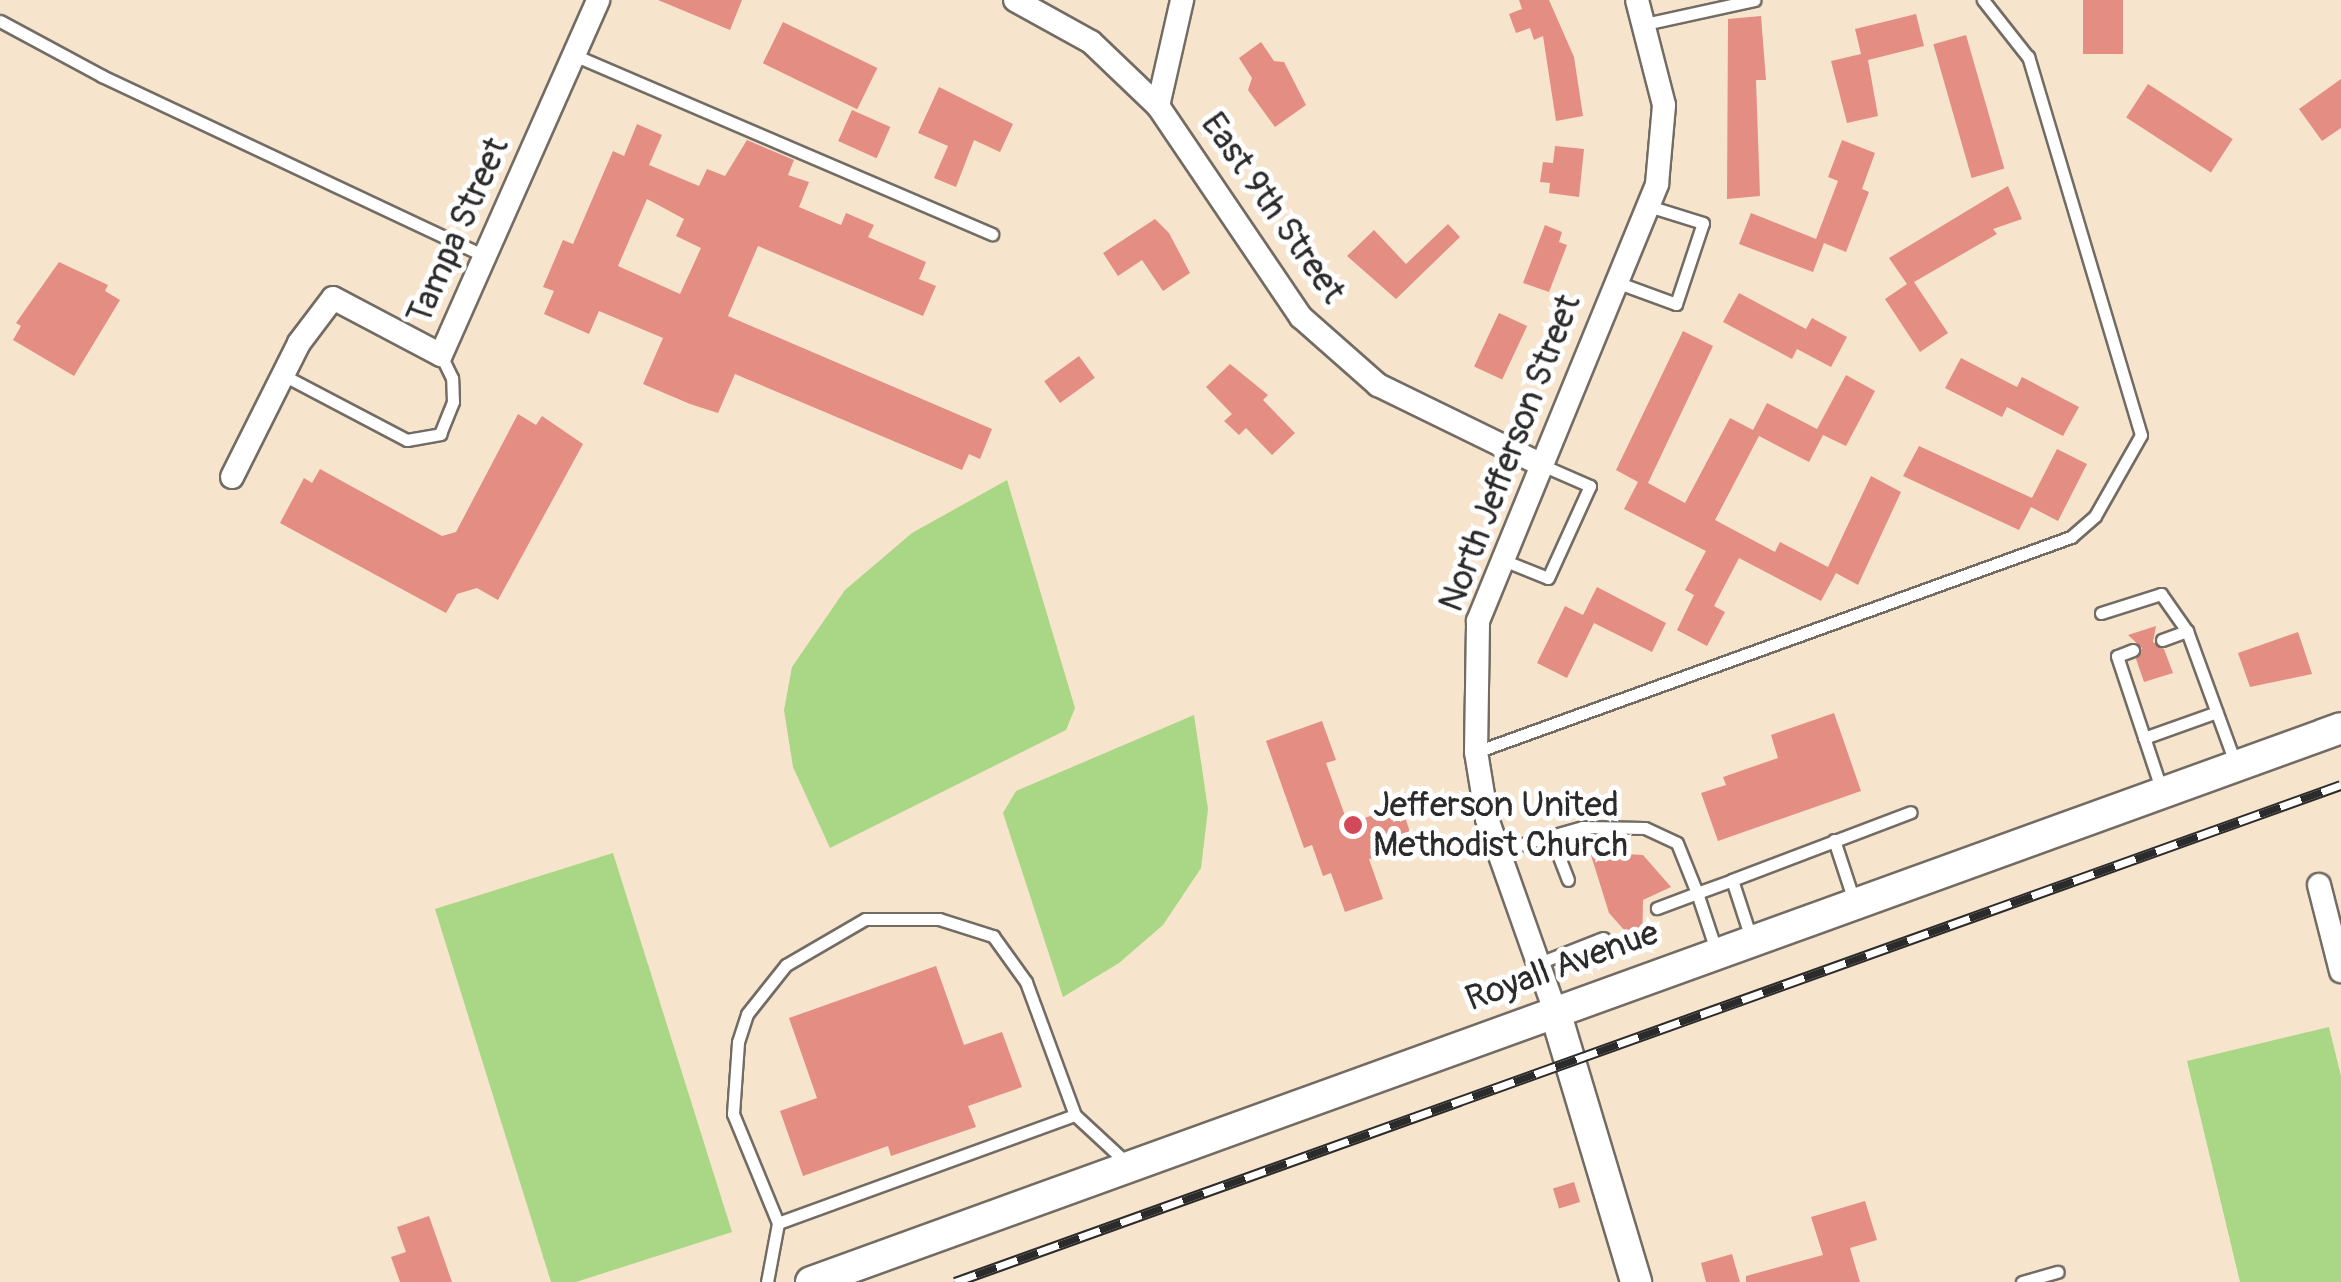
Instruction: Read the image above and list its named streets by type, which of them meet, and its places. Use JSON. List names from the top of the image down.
{
  "streets": {
    "street": [
      "East 9th Street",
      "Tampa Street",
      "North Jefferson Street",
      "Royall Avenue"
    ]
  },
  "crossings": [
    ["East 9th Street", "North Jefferson Street"],
    ["North Jefferson Street", "Royall Avenue"]
  ],
  "places": ["Jefferson United Methodist Church"]
}
